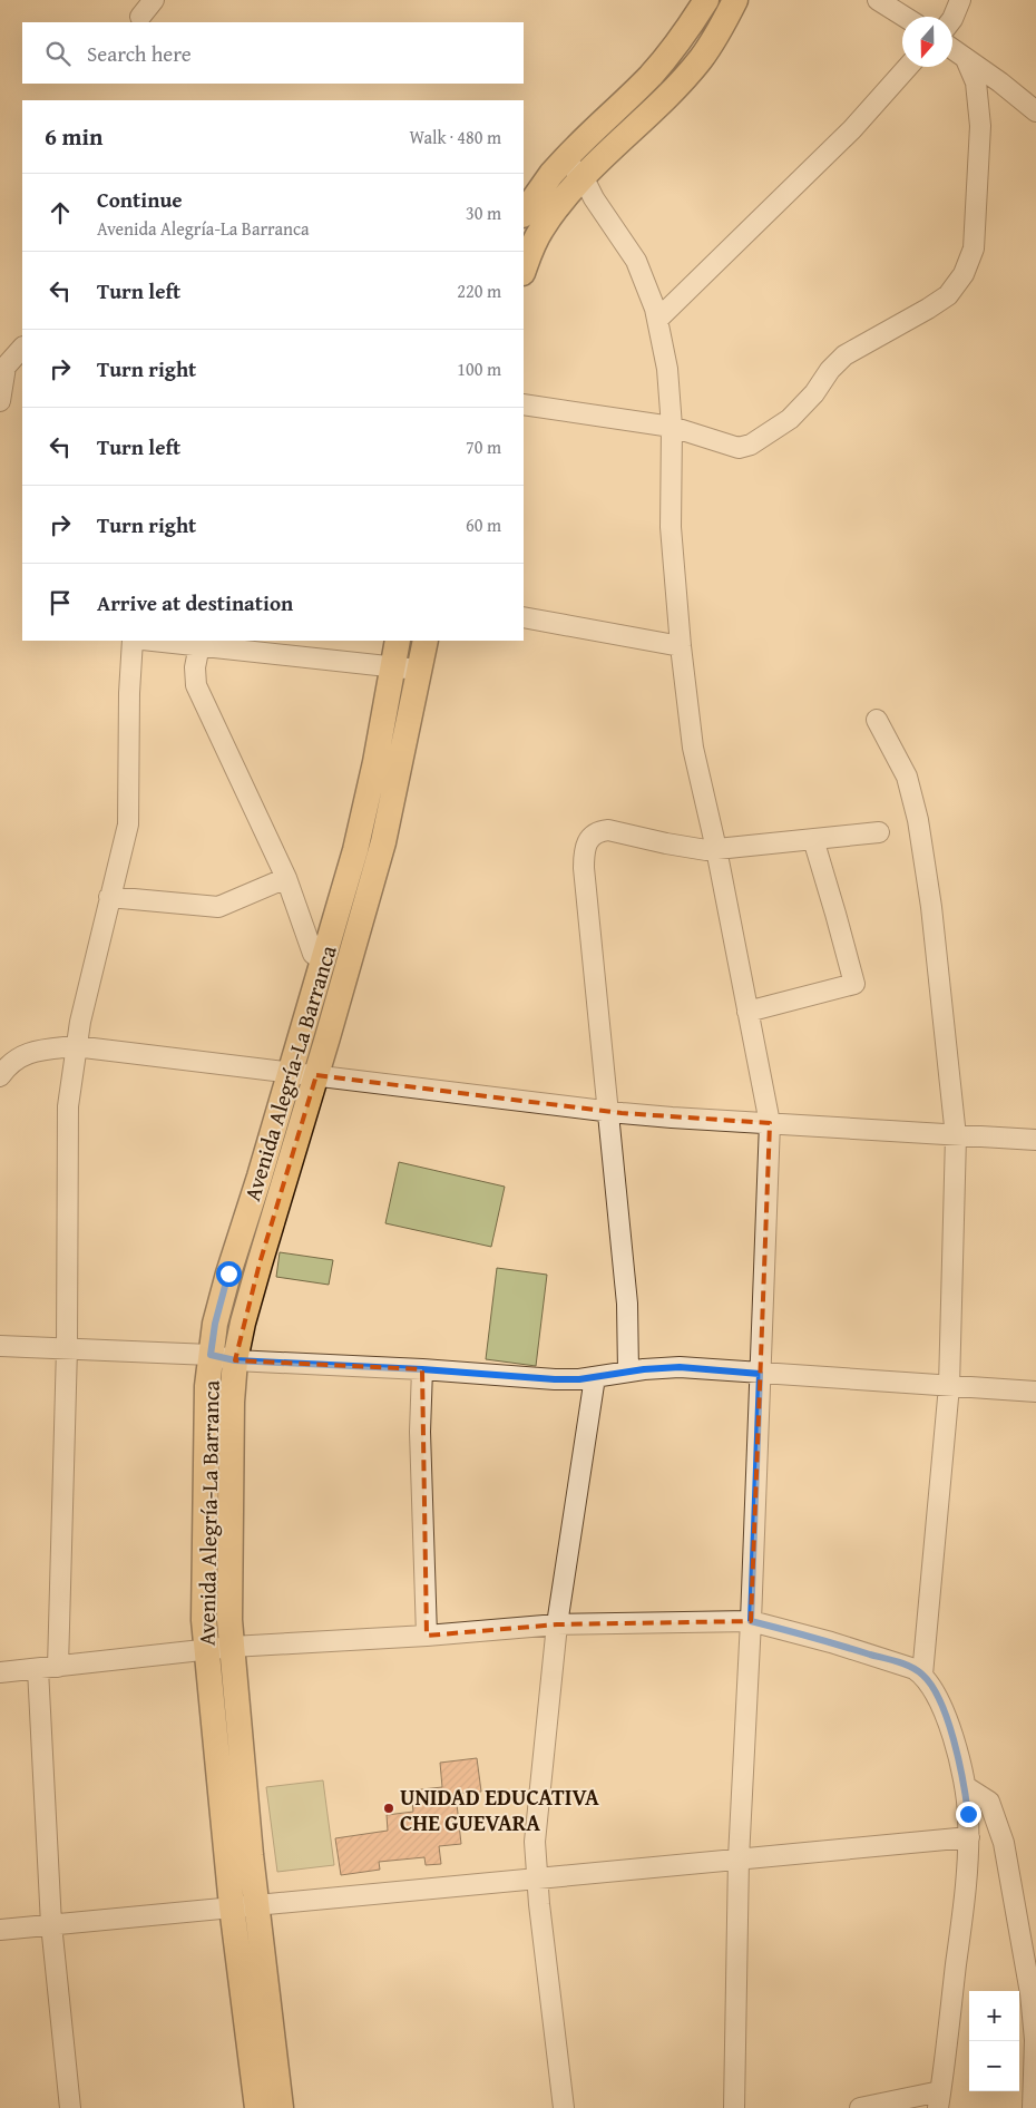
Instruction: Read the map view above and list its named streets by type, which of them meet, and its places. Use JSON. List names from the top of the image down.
{
  "streets": {
    "main road": ["Avenida Alegría-La Barranca"]
  },
  "places": ["UNIDAD EDUCATIVA CHE GUEVARA"],
  "north": "bottom",
  "page": {
    "search": "Search here",
    "heading": ["6 min", "Walk · 480 m"],
    "list": [
      ["Continue", "Avenida Alegría-La Barranca", "30 m"],
      ["Turn left", "220 m"],
      ["Turn right", "100 m"],
      ["Turn left", "70 m"],
      ["Turn right", "60 m"],
      "Arrive at destination"
    ],
    "map_buttons": ["+", "−"]
  }
}
